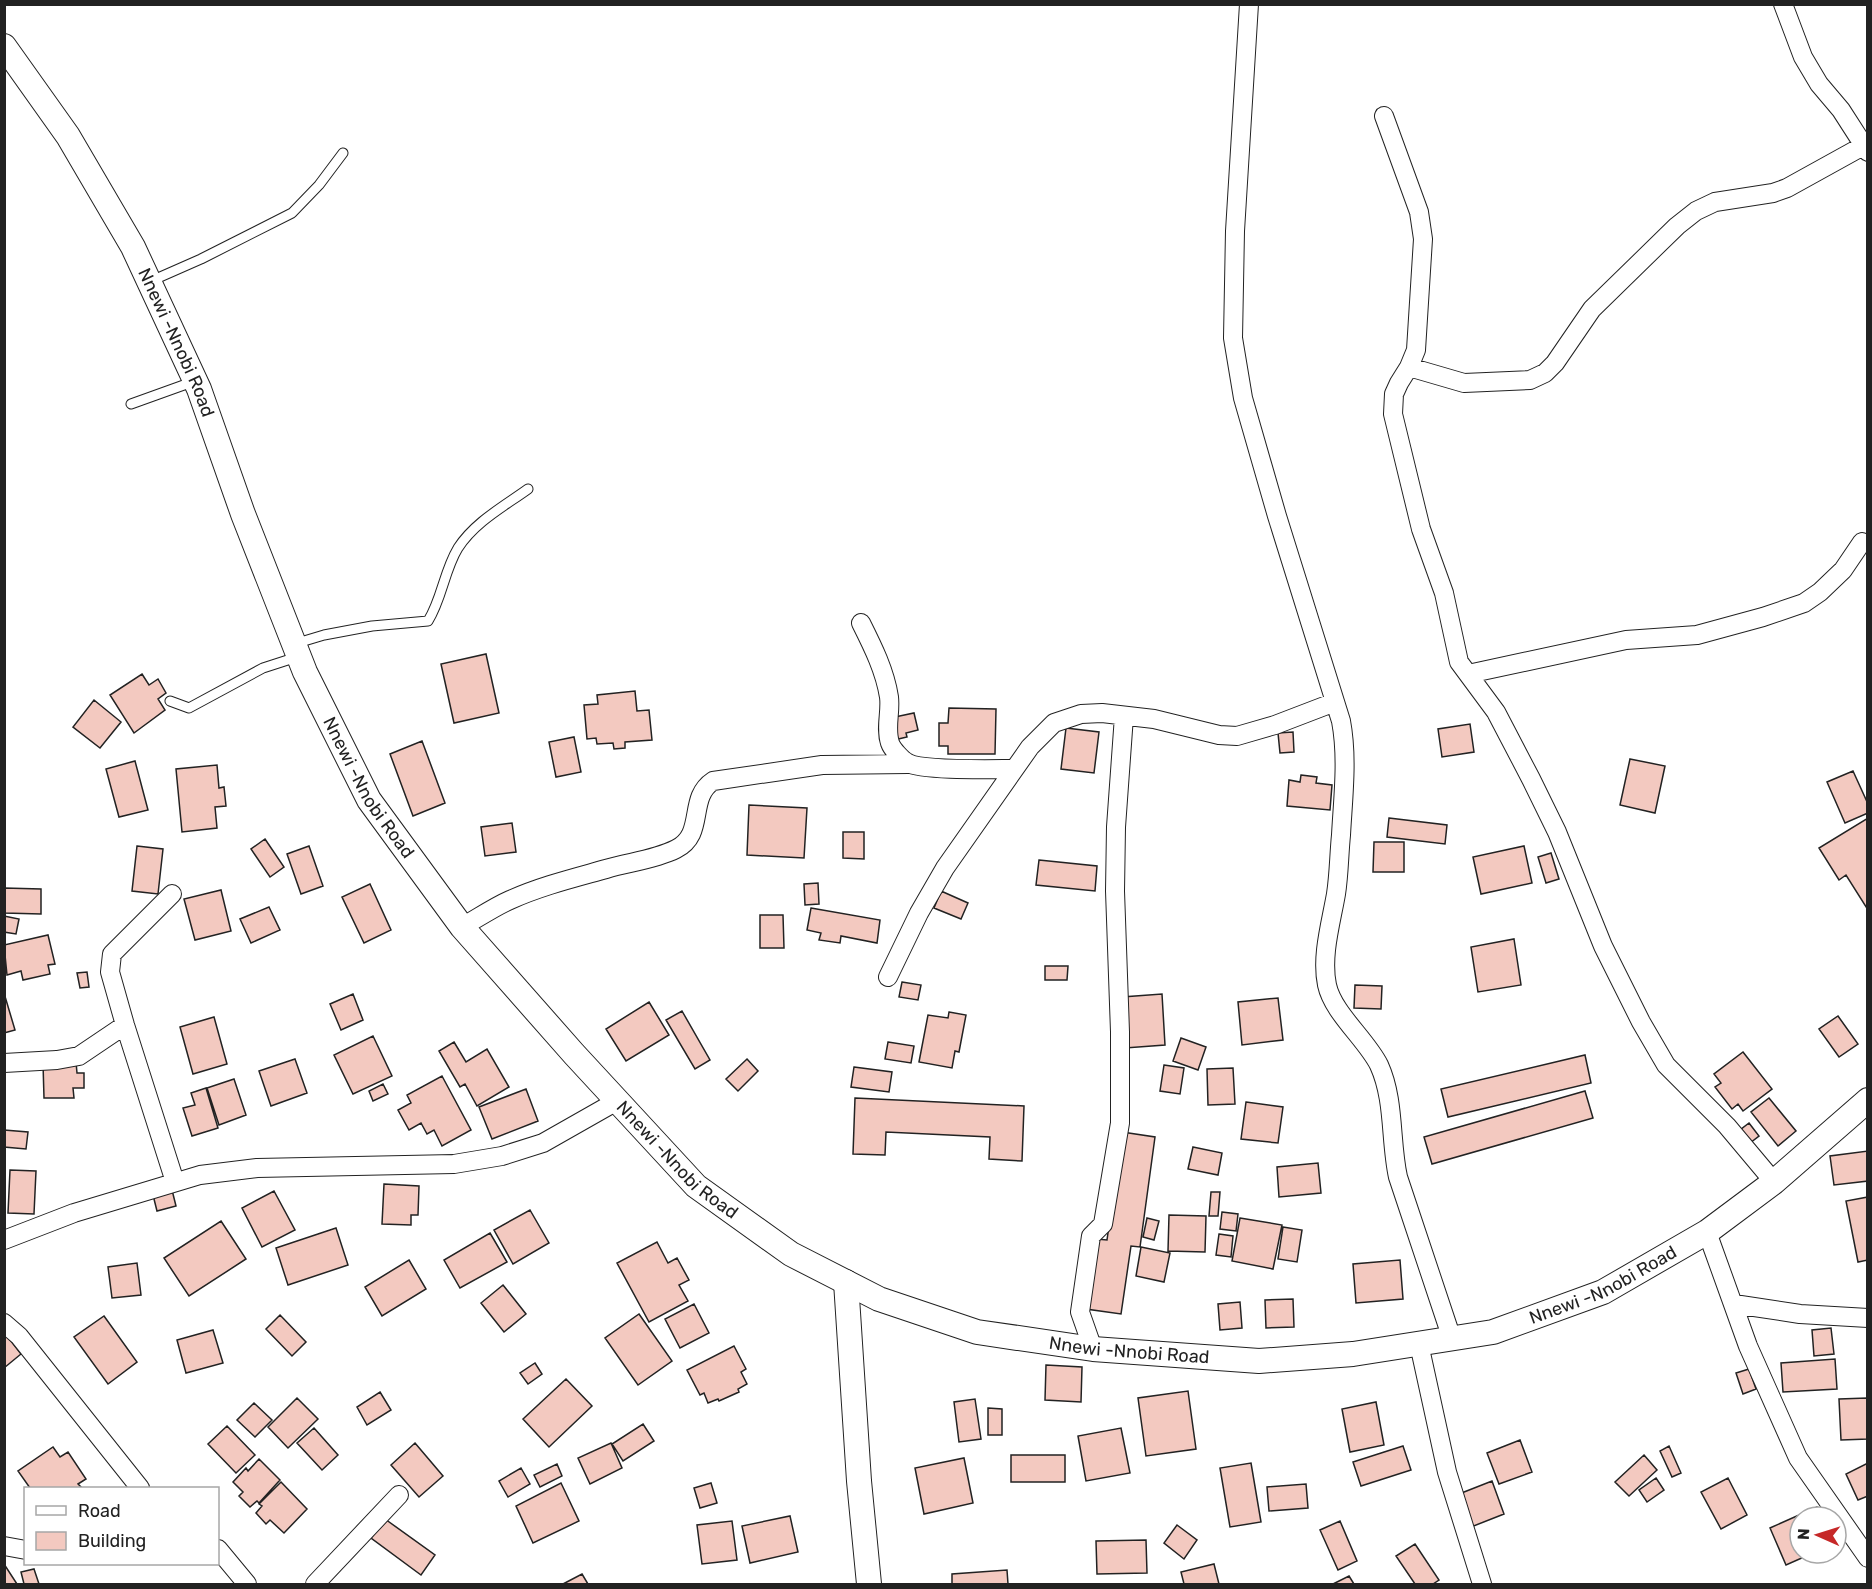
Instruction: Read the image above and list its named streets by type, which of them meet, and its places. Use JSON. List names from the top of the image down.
{
  "streets": {
    "main road": ["Nnewi -Nnobi Road"]
  },
  "legend": ["Road", "Building"],
  "north": "left"
}
